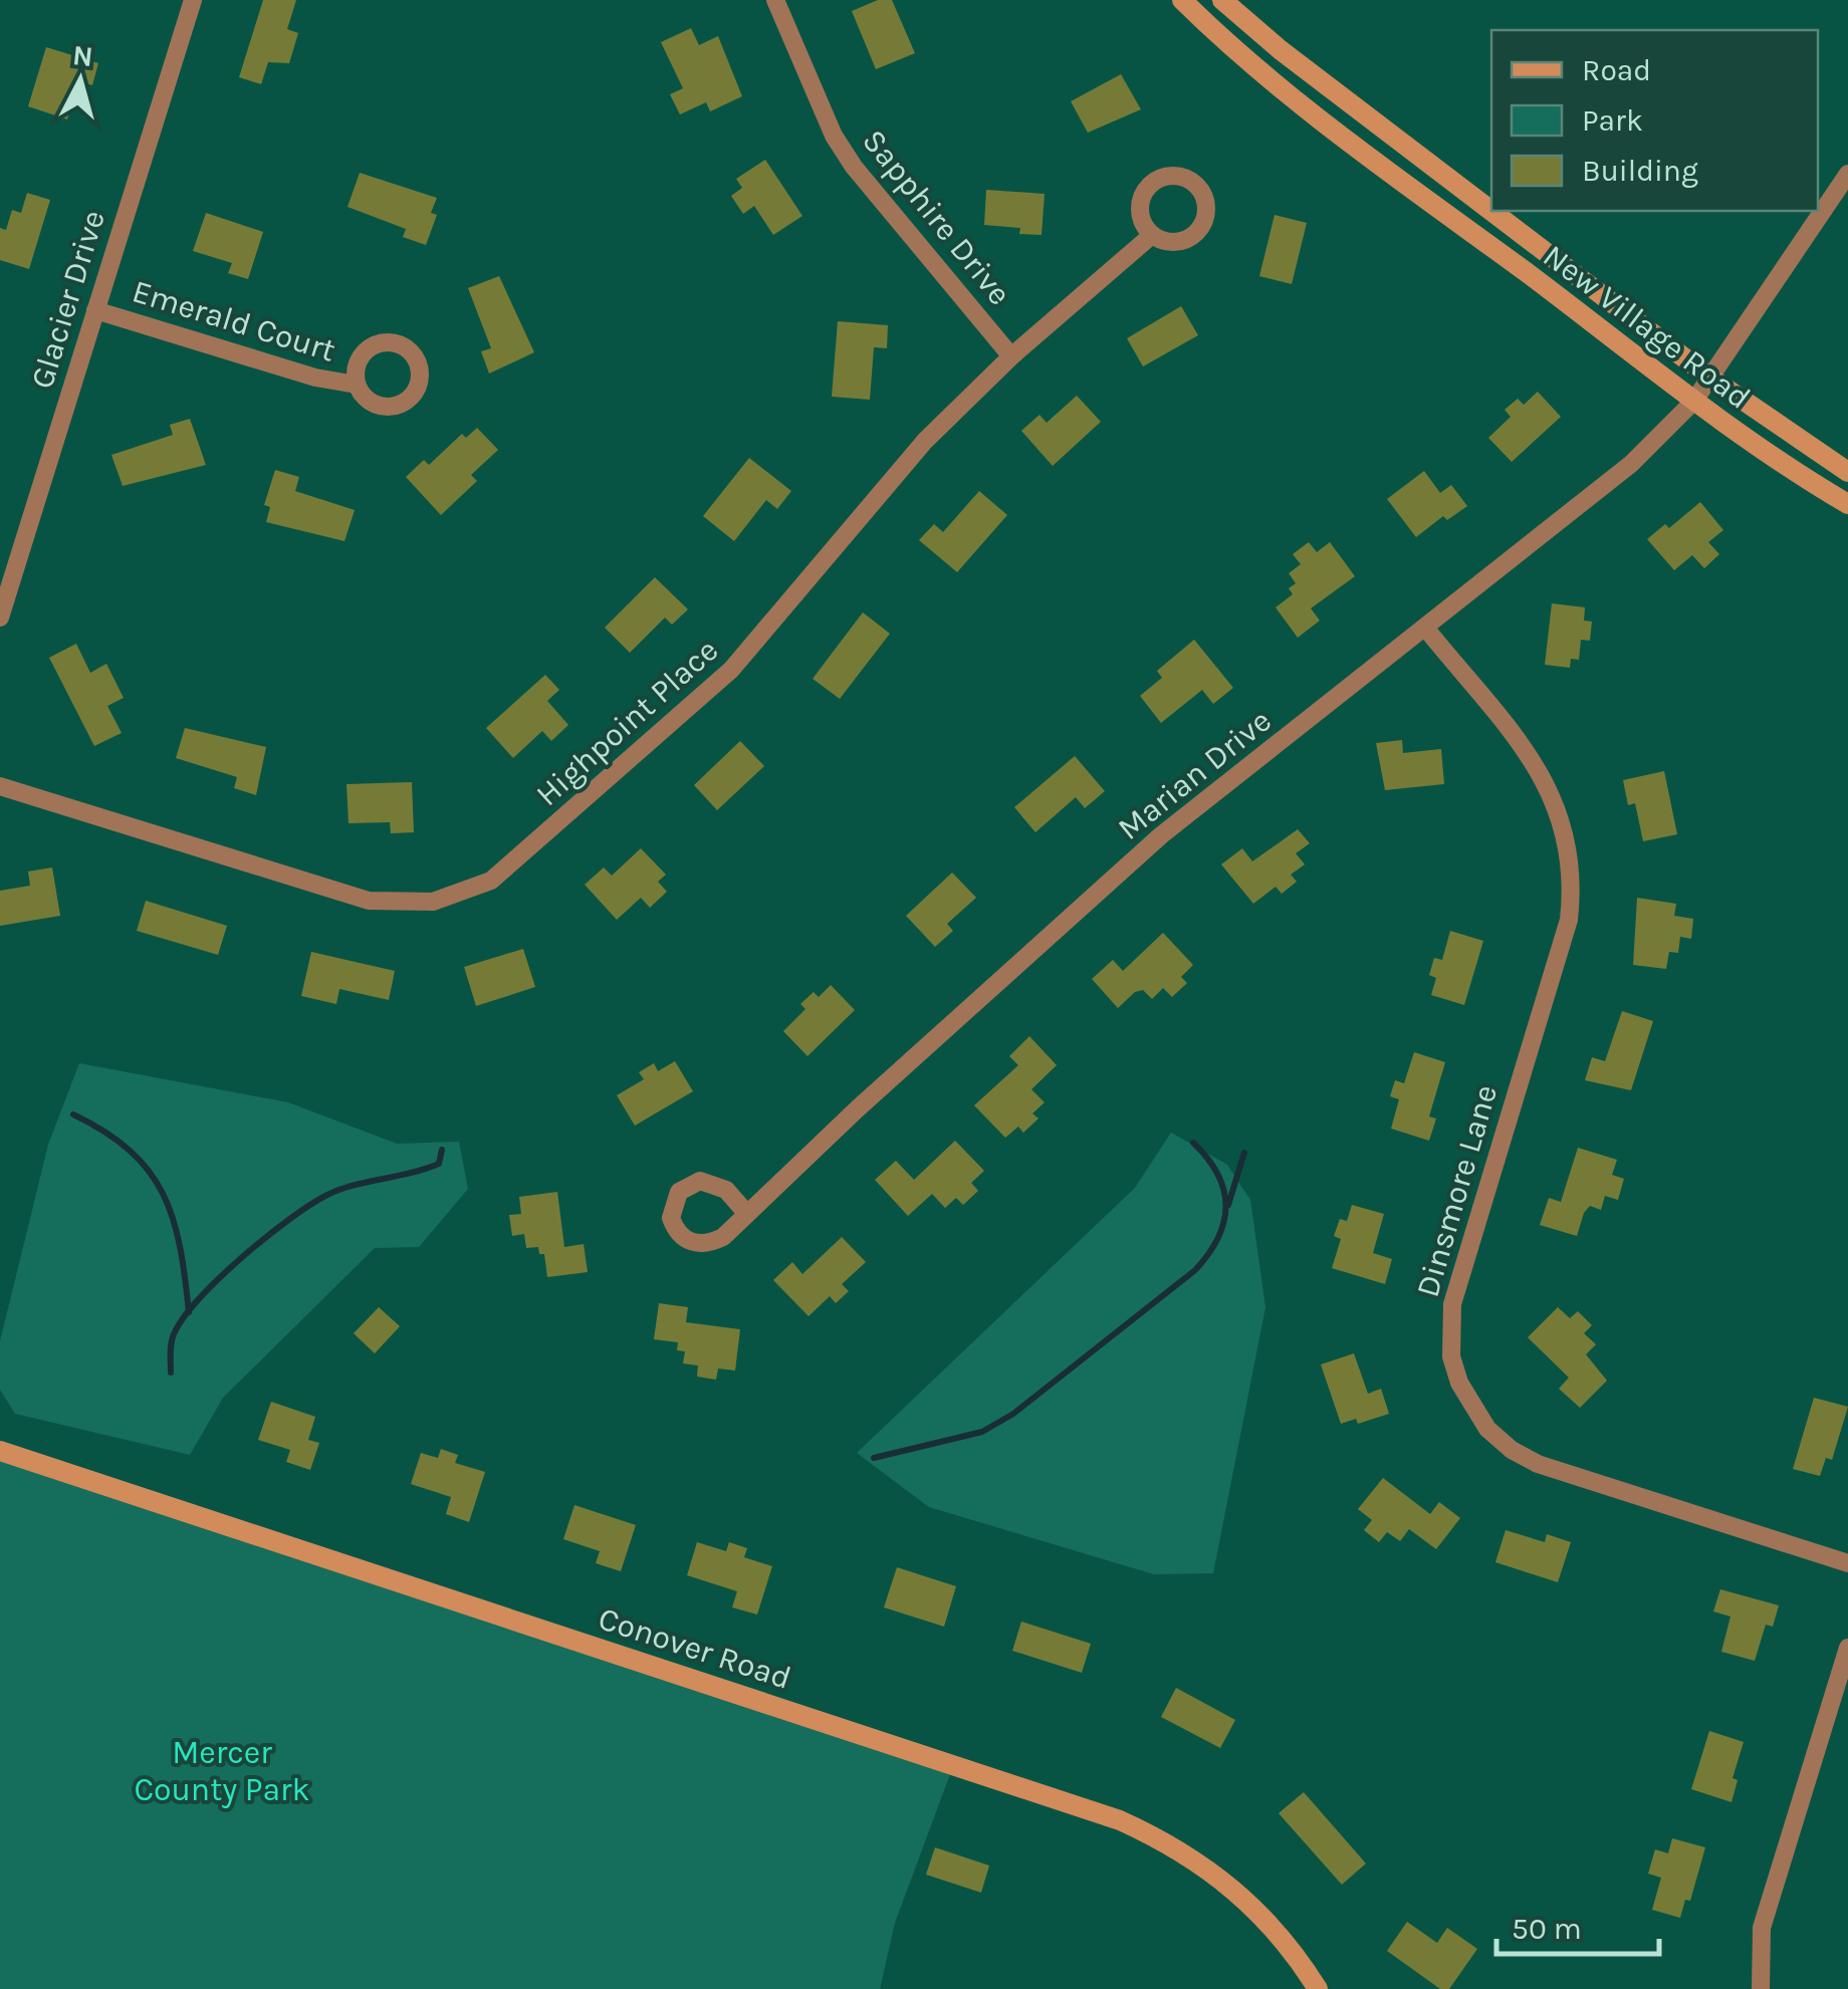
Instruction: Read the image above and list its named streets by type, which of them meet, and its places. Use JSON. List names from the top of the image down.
{
  "streets": {
    "main road": ["New Village Road", "Conover Road"],
    "street": [
      "Sapphire Drive",
      "Glacier Drive",
      "Emerald Court",
      "Highpoint Place",
      "Marian Drive",
      "Dinsmore Lane"
    ]
  },
  "crossings": [
    ["Sapphire Drive", "Highpoint Place"],
    ["Glacier Drive", "Emerald Court"],
    ["New Village Road", "Marian Drive"],
    ["Marian Drive", "Dinsmore Lane"]
  ],
  "parks": ["Mercer County Park"],
  "legend": ["Road", "Park", "Building"],
  "scale_bar": "50 m",
  "north": "top"
}
